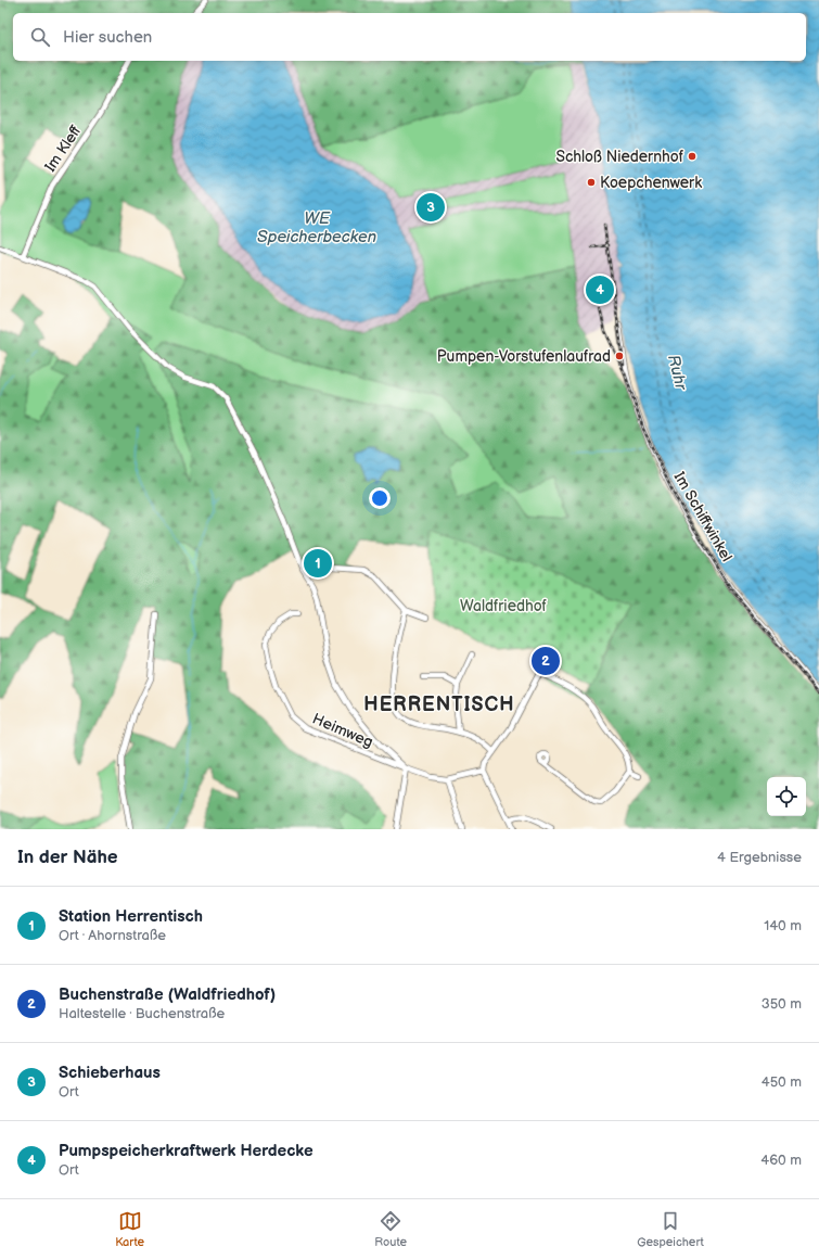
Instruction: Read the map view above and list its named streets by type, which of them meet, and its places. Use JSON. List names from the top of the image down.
{
  "streets": {
    "street": ["Im Kleff", "Im Schiffwinkel", "Heimweg"]
  },
  "districts": ["HERRENTISCH"],
  "water": ["WE Speicherbecken", "Ruhr"],
  "parks": ["Waldfriedhof"],
  "places": ["Schloß Niedernhof", "Koepchenwerk", "Pumpen-Vorstufenlaufrad"],
  "page": {
    "search": "Hier suchen",
    "pins": [
      "3",
      "4",
      "1",
      "2"
    ],
    "heading": ["In der Nähe", "4 Ergebnisse"],
    "list": [
      {
        "mark": "1",
        "name": "Station Herrentisch",
        "note": "Ort · Ahornstraße",
        "value": "140 m"
      },
      {
        "mark": "2",
        "name": "Buchenstraße (Waldfriedhof)",
        "note": "Haltestelle · Buchenstraße",
        "value": "350 m"
      },
      {
        "mark": "3",
        "name": "Schieberhaus",
        "note": "Ort",
        "value": "450 m"
      },
      {
        "mark": "4",
        "name": "Pumpspeicherkraftwerk Herdecke",
        "note": "Ort",
        "value": "460 m"
      }
    ],
    "nav": ["Karte", "Route", "Gespeichert"]
  }
}
